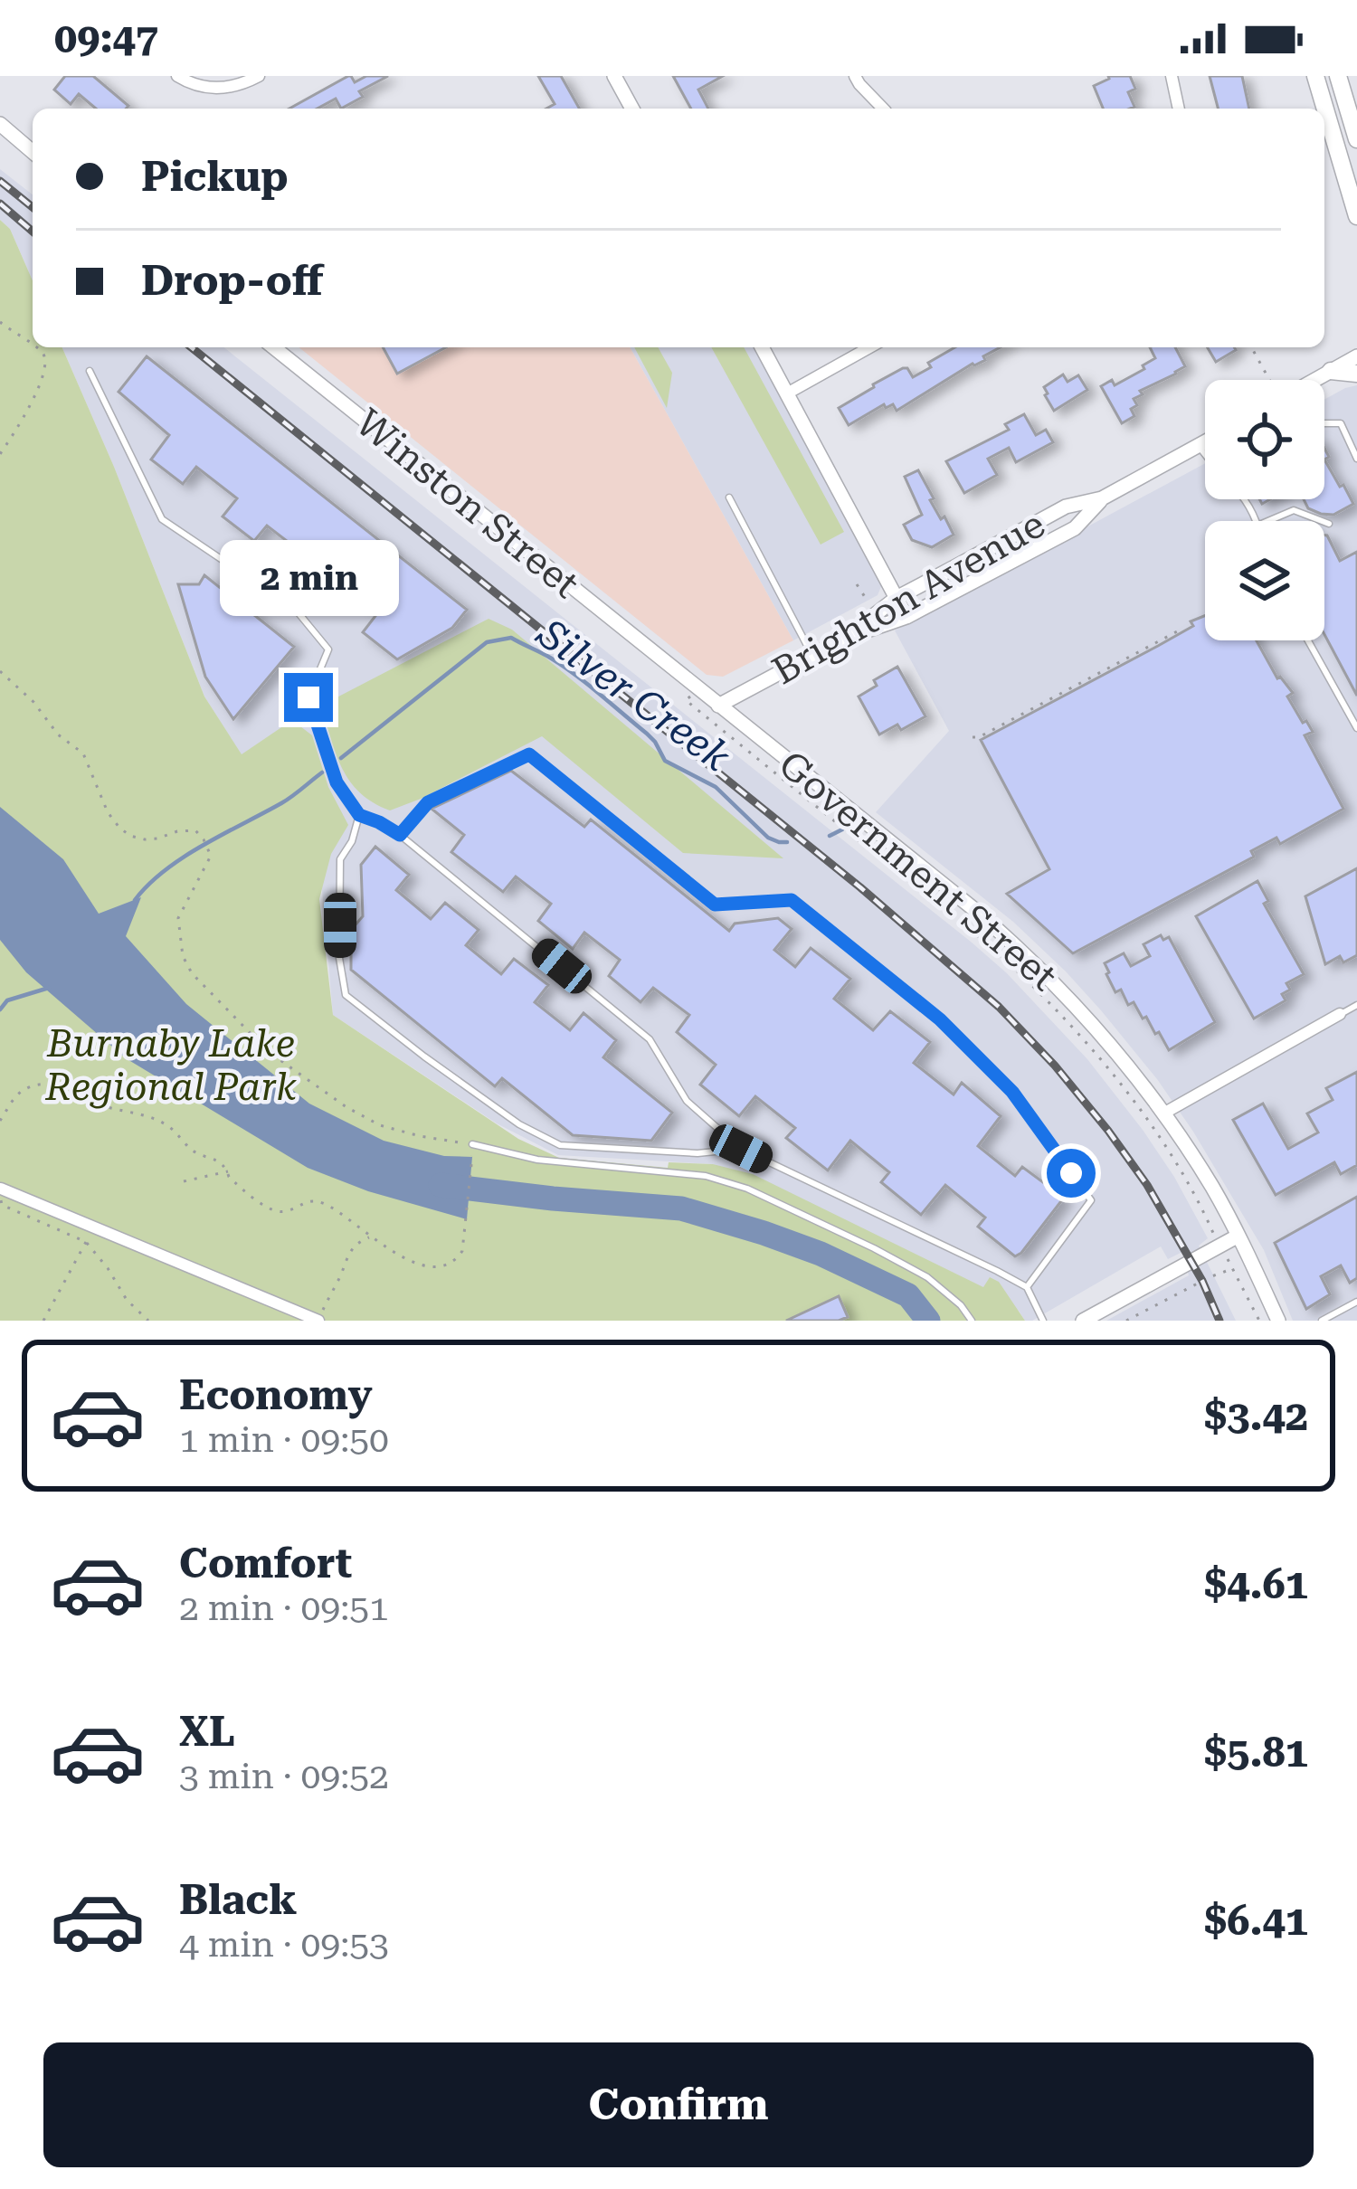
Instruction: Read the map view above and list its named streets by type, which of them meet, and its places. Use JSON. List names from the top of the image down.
{
  "streets": {
    "street": ["Winston Street", "Brighton Avenue", "Government Street"]
  },
  "crossings": [
    ["Winston Street", "Brighton Avenue"],
    ["Winston Street", "Government Street"],
    ["Brighton Avenue", "Government Street"]
  ],
  "water": ["Silver Creek"],
  "parks": ["Burnaby Lake Regional Park"],
  "page": {
    "status": "09:47",
    "banner": ["Pickup", "Drop-off"],
    "bubble": "2 min",
    "list": [
      {
        "name": "Economy",
        "note": "1 min · 09:50",
        "value": "$3.42"
      },
      {
        "name": "Comfort",
        "note": "2 min · 09:51",
        "value": "$4.61"
      },
      {
        "name": "XL",
        "note": "3 min · 09:52",
        "value": "$5.81"
      },
      {
        "name": "Black",
        "note": "4 min · 09:53",
        "value": "$6.41"
      }
    ],
    "buttons": "Confirm"
  }
}
